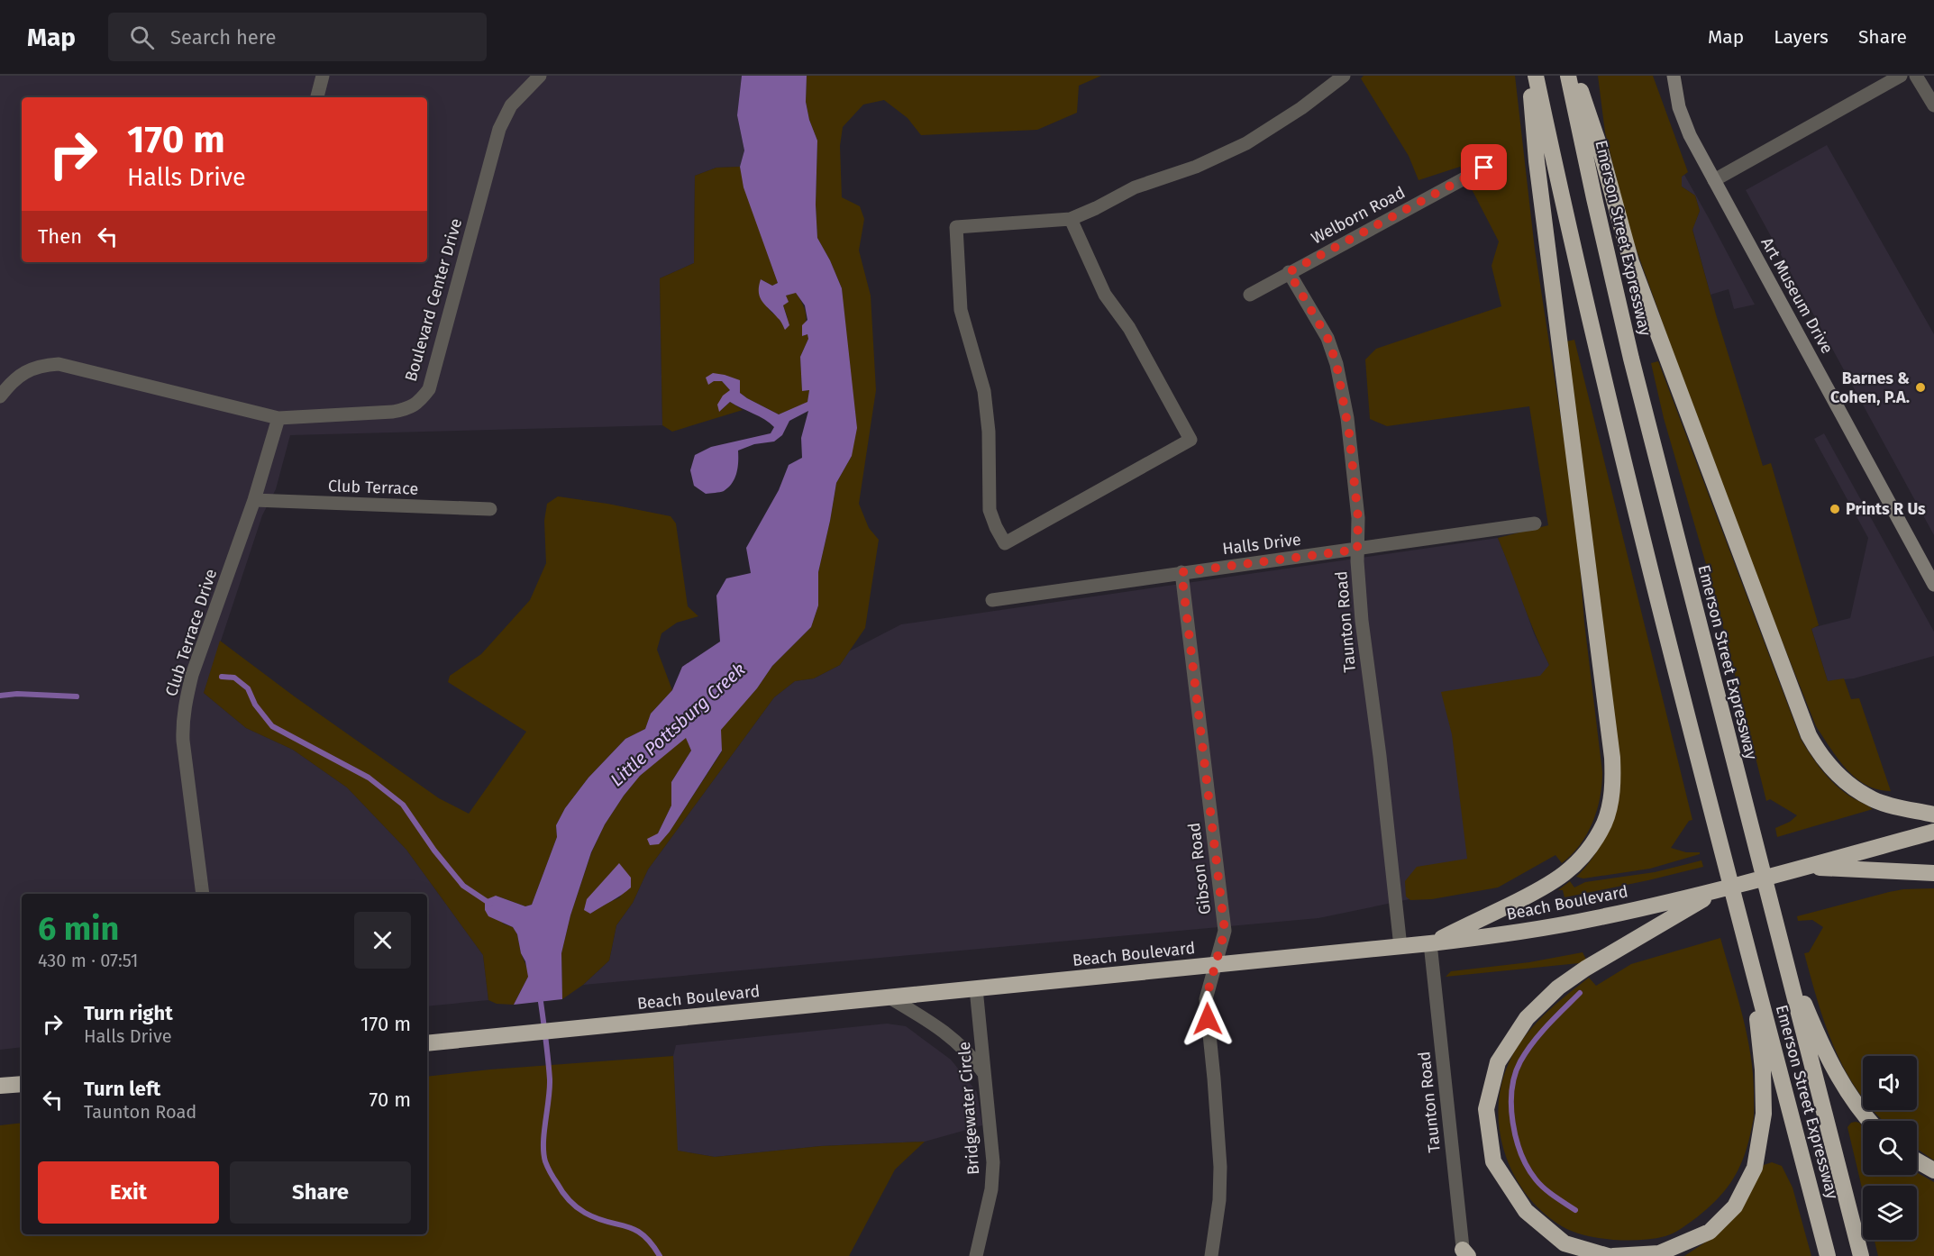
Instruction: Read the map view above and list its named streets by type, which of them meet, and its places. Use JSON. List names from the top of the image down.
{
  "streets": {
    "highway": ["Emerson Street Expressway", "Beach Boulevard"],
    "street": [
      "Welborn Road",
      "Art Museum Drive",
      "Boulevard Center Drive",
      "Club Terrace",
      "Halls Drive",
      "Taunton Road",
      "Club Terrace Drive",
      "Gibson Road",
      "Bridgewater Circle"
    ]
  },
  "crossings": [
    ["Welborn Road", "Taunton Road"],
    ["Boulevard Center Drive", "Club Terrace Drive"],
    ["Club Terrace", "Club Terrace Drive"],
    ["Halls Drive", "Taunton Road"],
    ["Halls Drive", "Gibson Road"],
    ["Taunton Road", "Beach Boulevard"],
    ["Gibson Road", "Beach Boulevard"],
    ["Beach Boulevard", "Bridgewater Circle"]
  ],
  "water": ["Little Pottsburg Creek"],
  "places": ["Barnes & Cohen, P.A.", "Prints R Us"],
  "page": {
    "header": "Map",
    "search": "Search here",
    "nav": ["Map", "Layers", "Share"],
    "turn": ["170 m", "Halls Drive"],
    "then": "Then",
    "heading": ["6 min", "430 m · 07:51"],
    "list": [
      {
        "name": "Turn right",
        "note": "Halls Drive",
        "value": "170 m"
      },
      {
        "name": "Turn left",
        "note": "Taunton Road",
        "value": "70 m"
      }
    ],
    "buttons": ["Exit", "Share"]
  }
}
